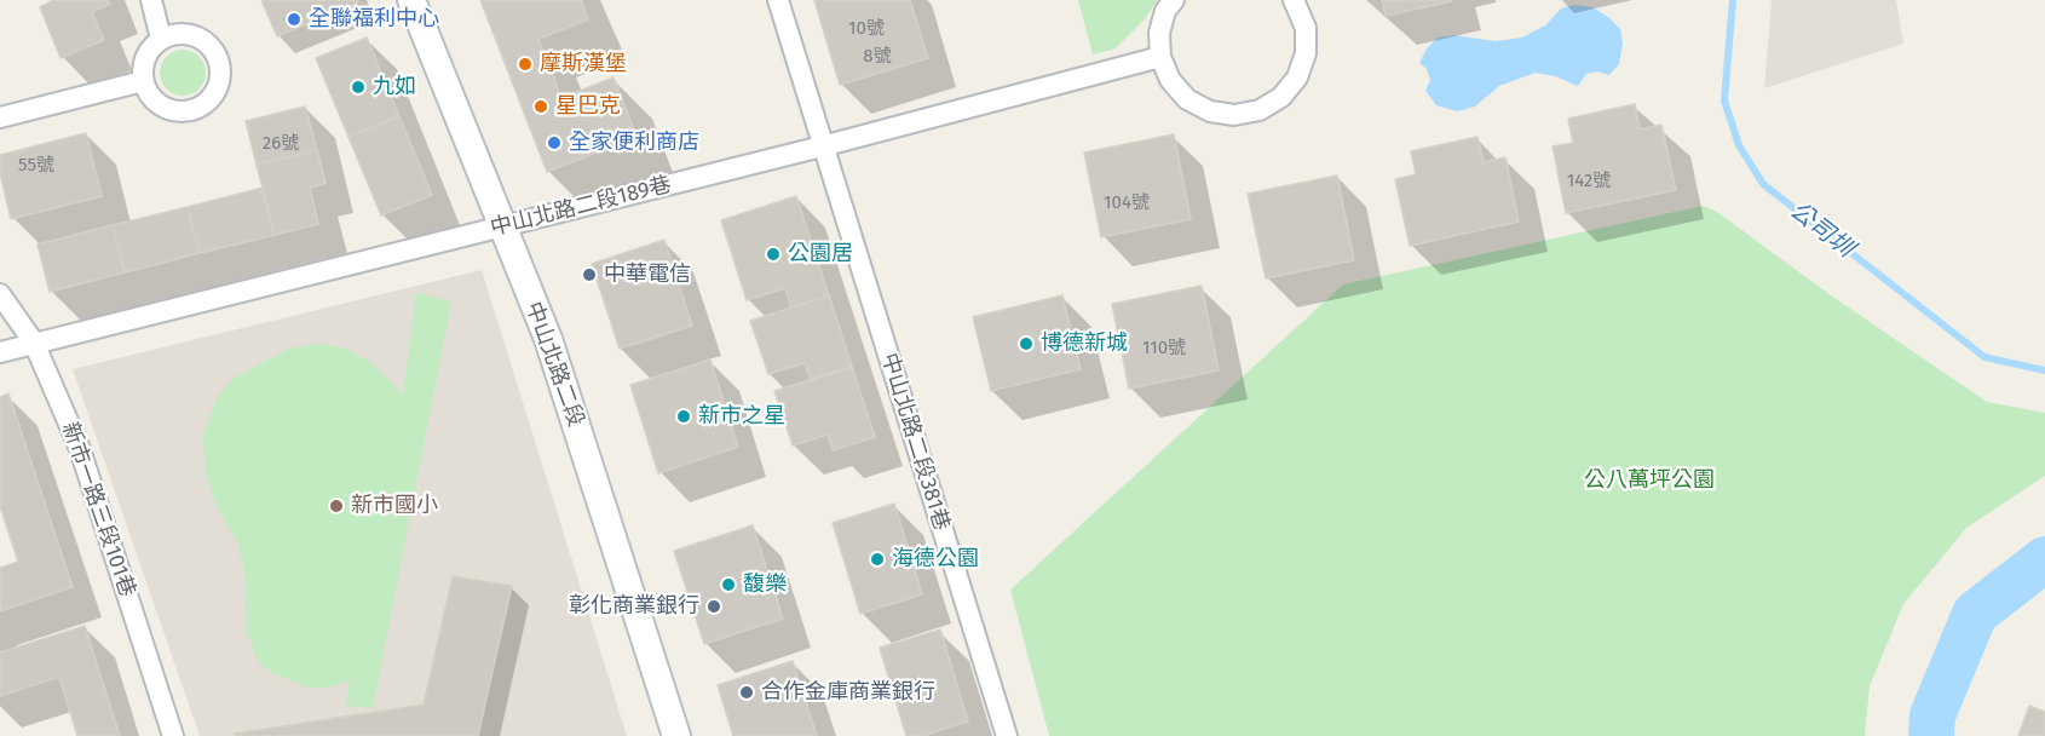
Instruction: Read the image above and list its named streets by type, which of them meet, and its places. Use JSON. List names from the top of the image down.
{
  "streets": {
    "street": [
      "中山北路二段189巷",
      "中山北路二段",
      "中山北路二段381巷",
      "新市一路三段101巷"
    ]
  },
  "crossings": [
    ["中山北路二段189巷", "中山北路二段"],
    ["中山北路二段189巷", "中山北路二段381巷"],
    ["中山北路二段189巷", "新市一路三段101巷"]
  ],
  "water": ["公司圳"],
  "parks": ["公八萬坪公園"],
  "places": [
    "全聯福利中心",
    "摩斯漢堡",
    "九如",
    "星巴克",
    "全家便利商店",
    "公園居",
    "中華電信",
    "博德新城",
    "新市之星",
    "新市國小",
    "海德公園",
    "馥樂",
    "彰化商業銀行",
    "合作金庫商業銀行"
  ],
  "house_numbers": [
    "10號",
    "8號",
    "26號",
    "55號",
    "142號",
    "104號",
    "110號"
  ]
}
